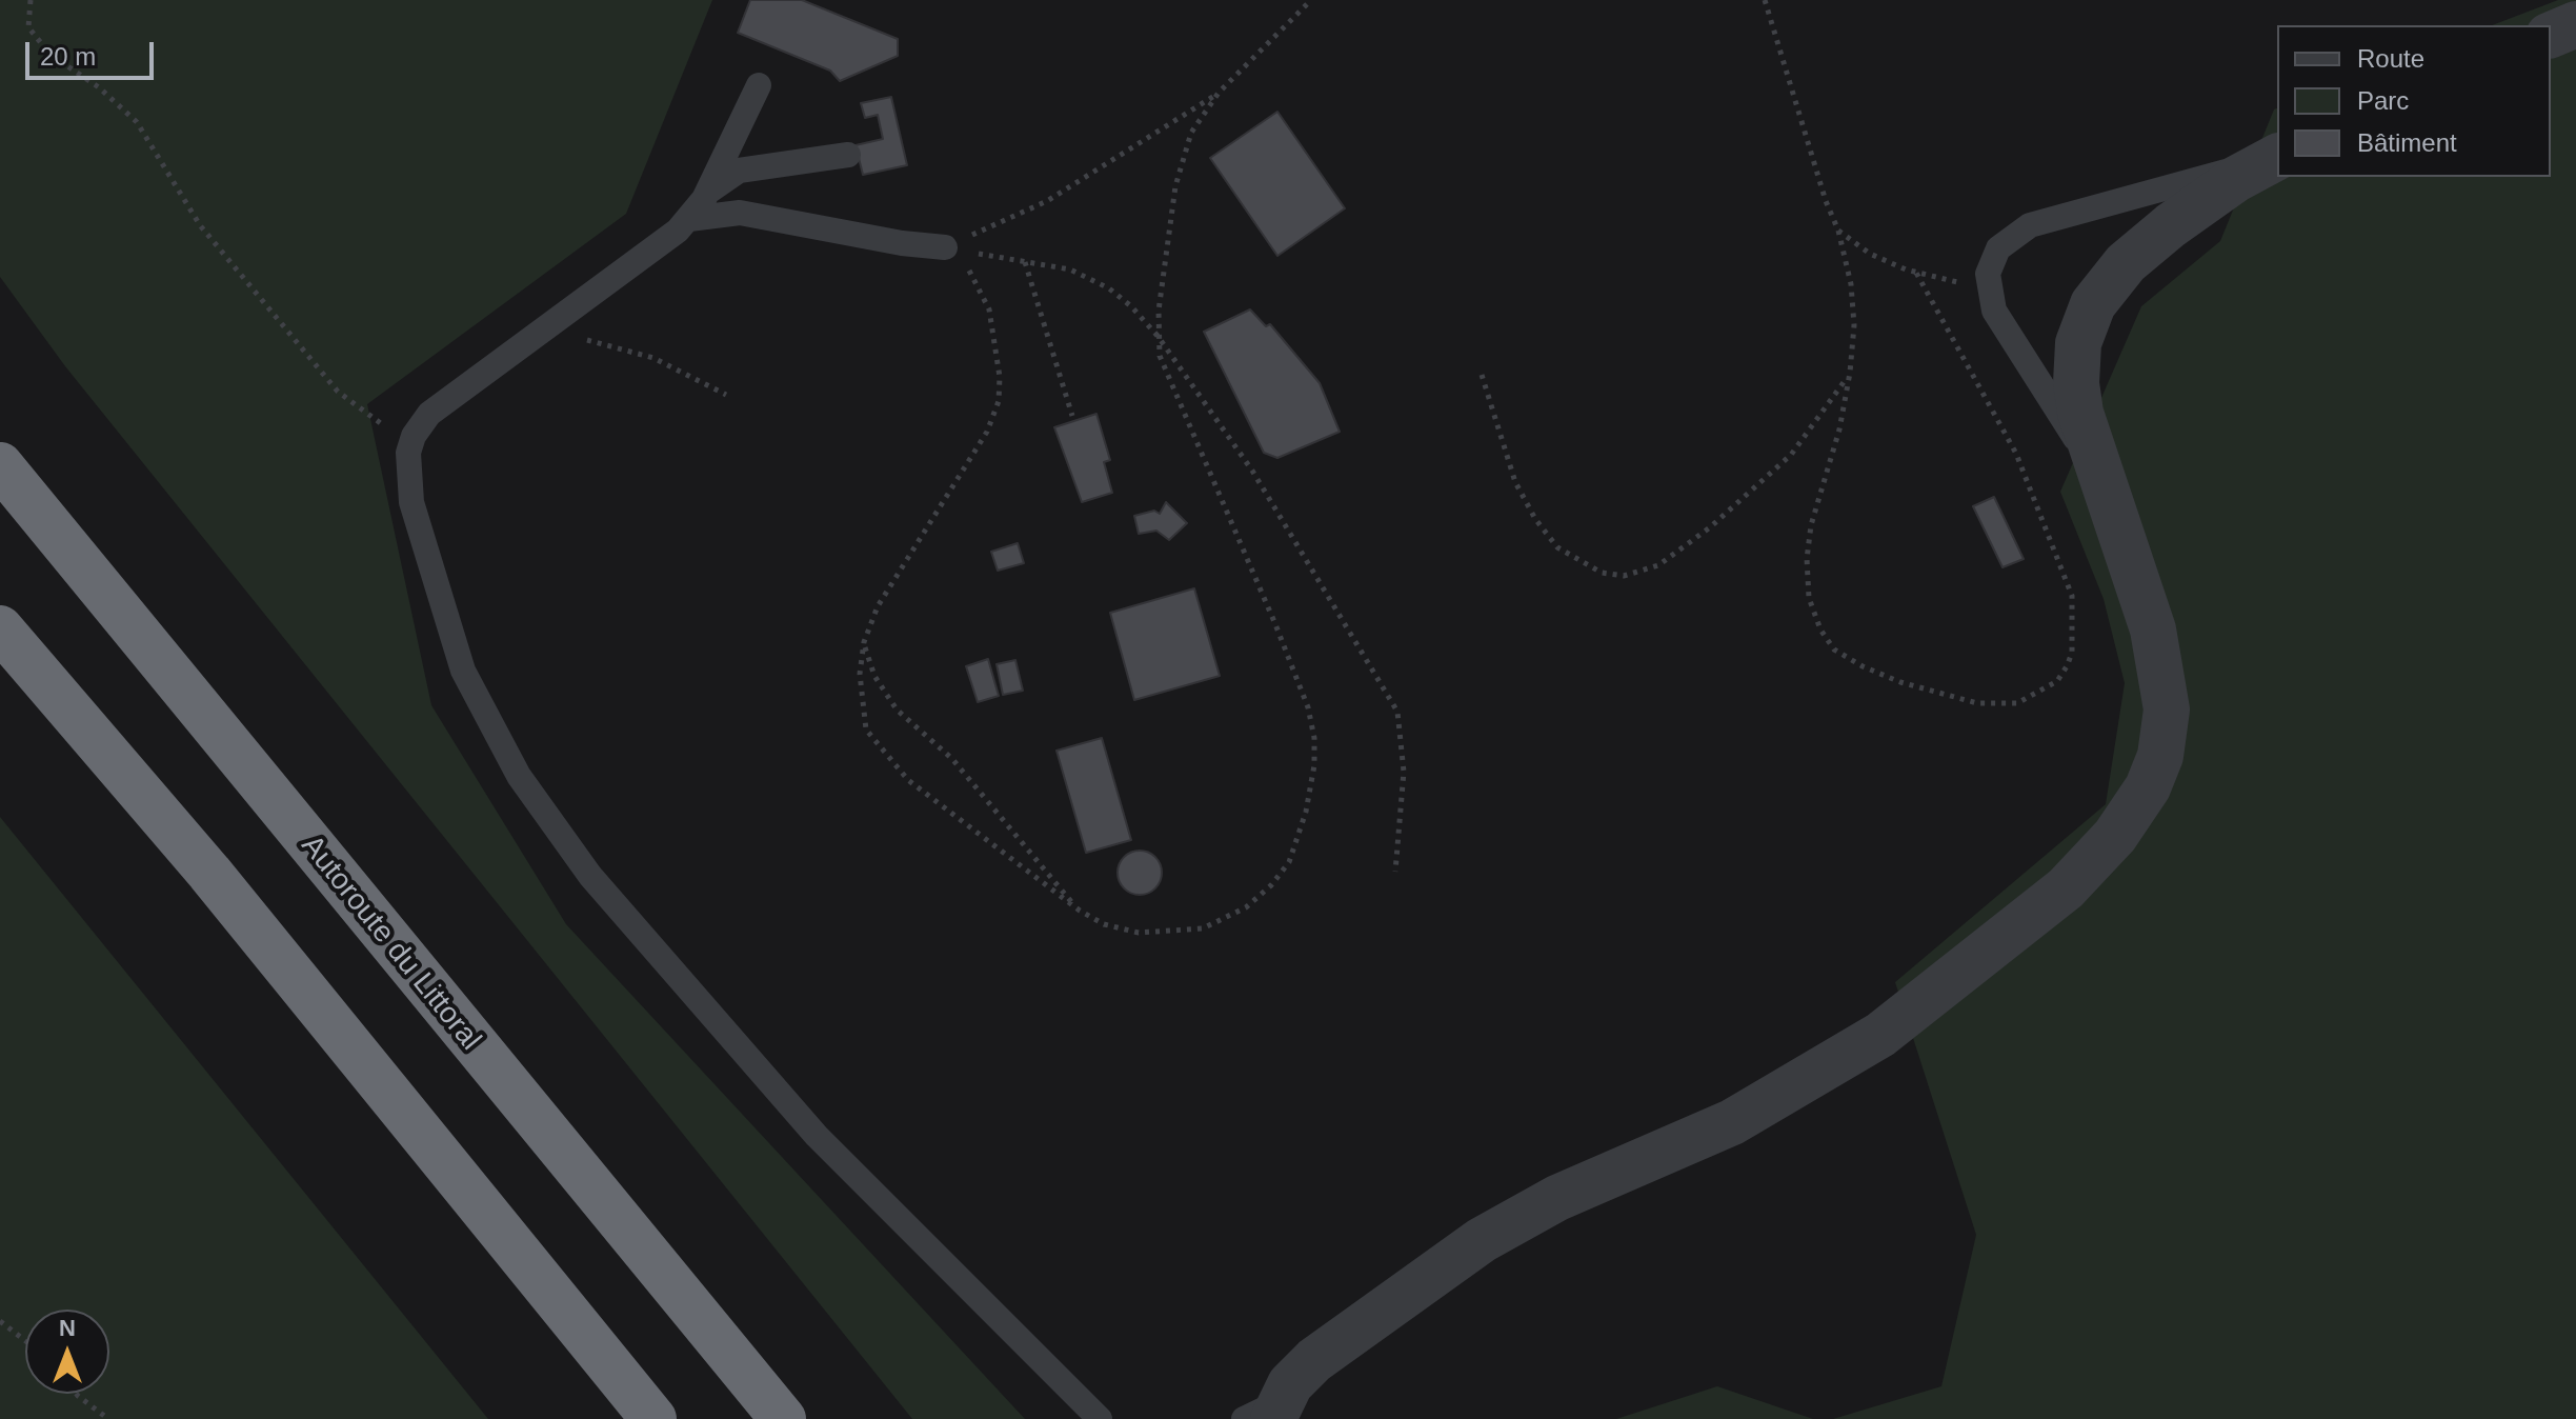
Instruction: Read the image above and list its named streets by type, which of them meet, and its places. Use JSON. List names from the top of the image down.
{
  "streets": {
    "highway": ["Autoroute du Littoral"]
  },
  "legend": ["Route", "Parc", "Bâtiment"],
  "scale_bar": "20 m",
  "north": "top"
}
